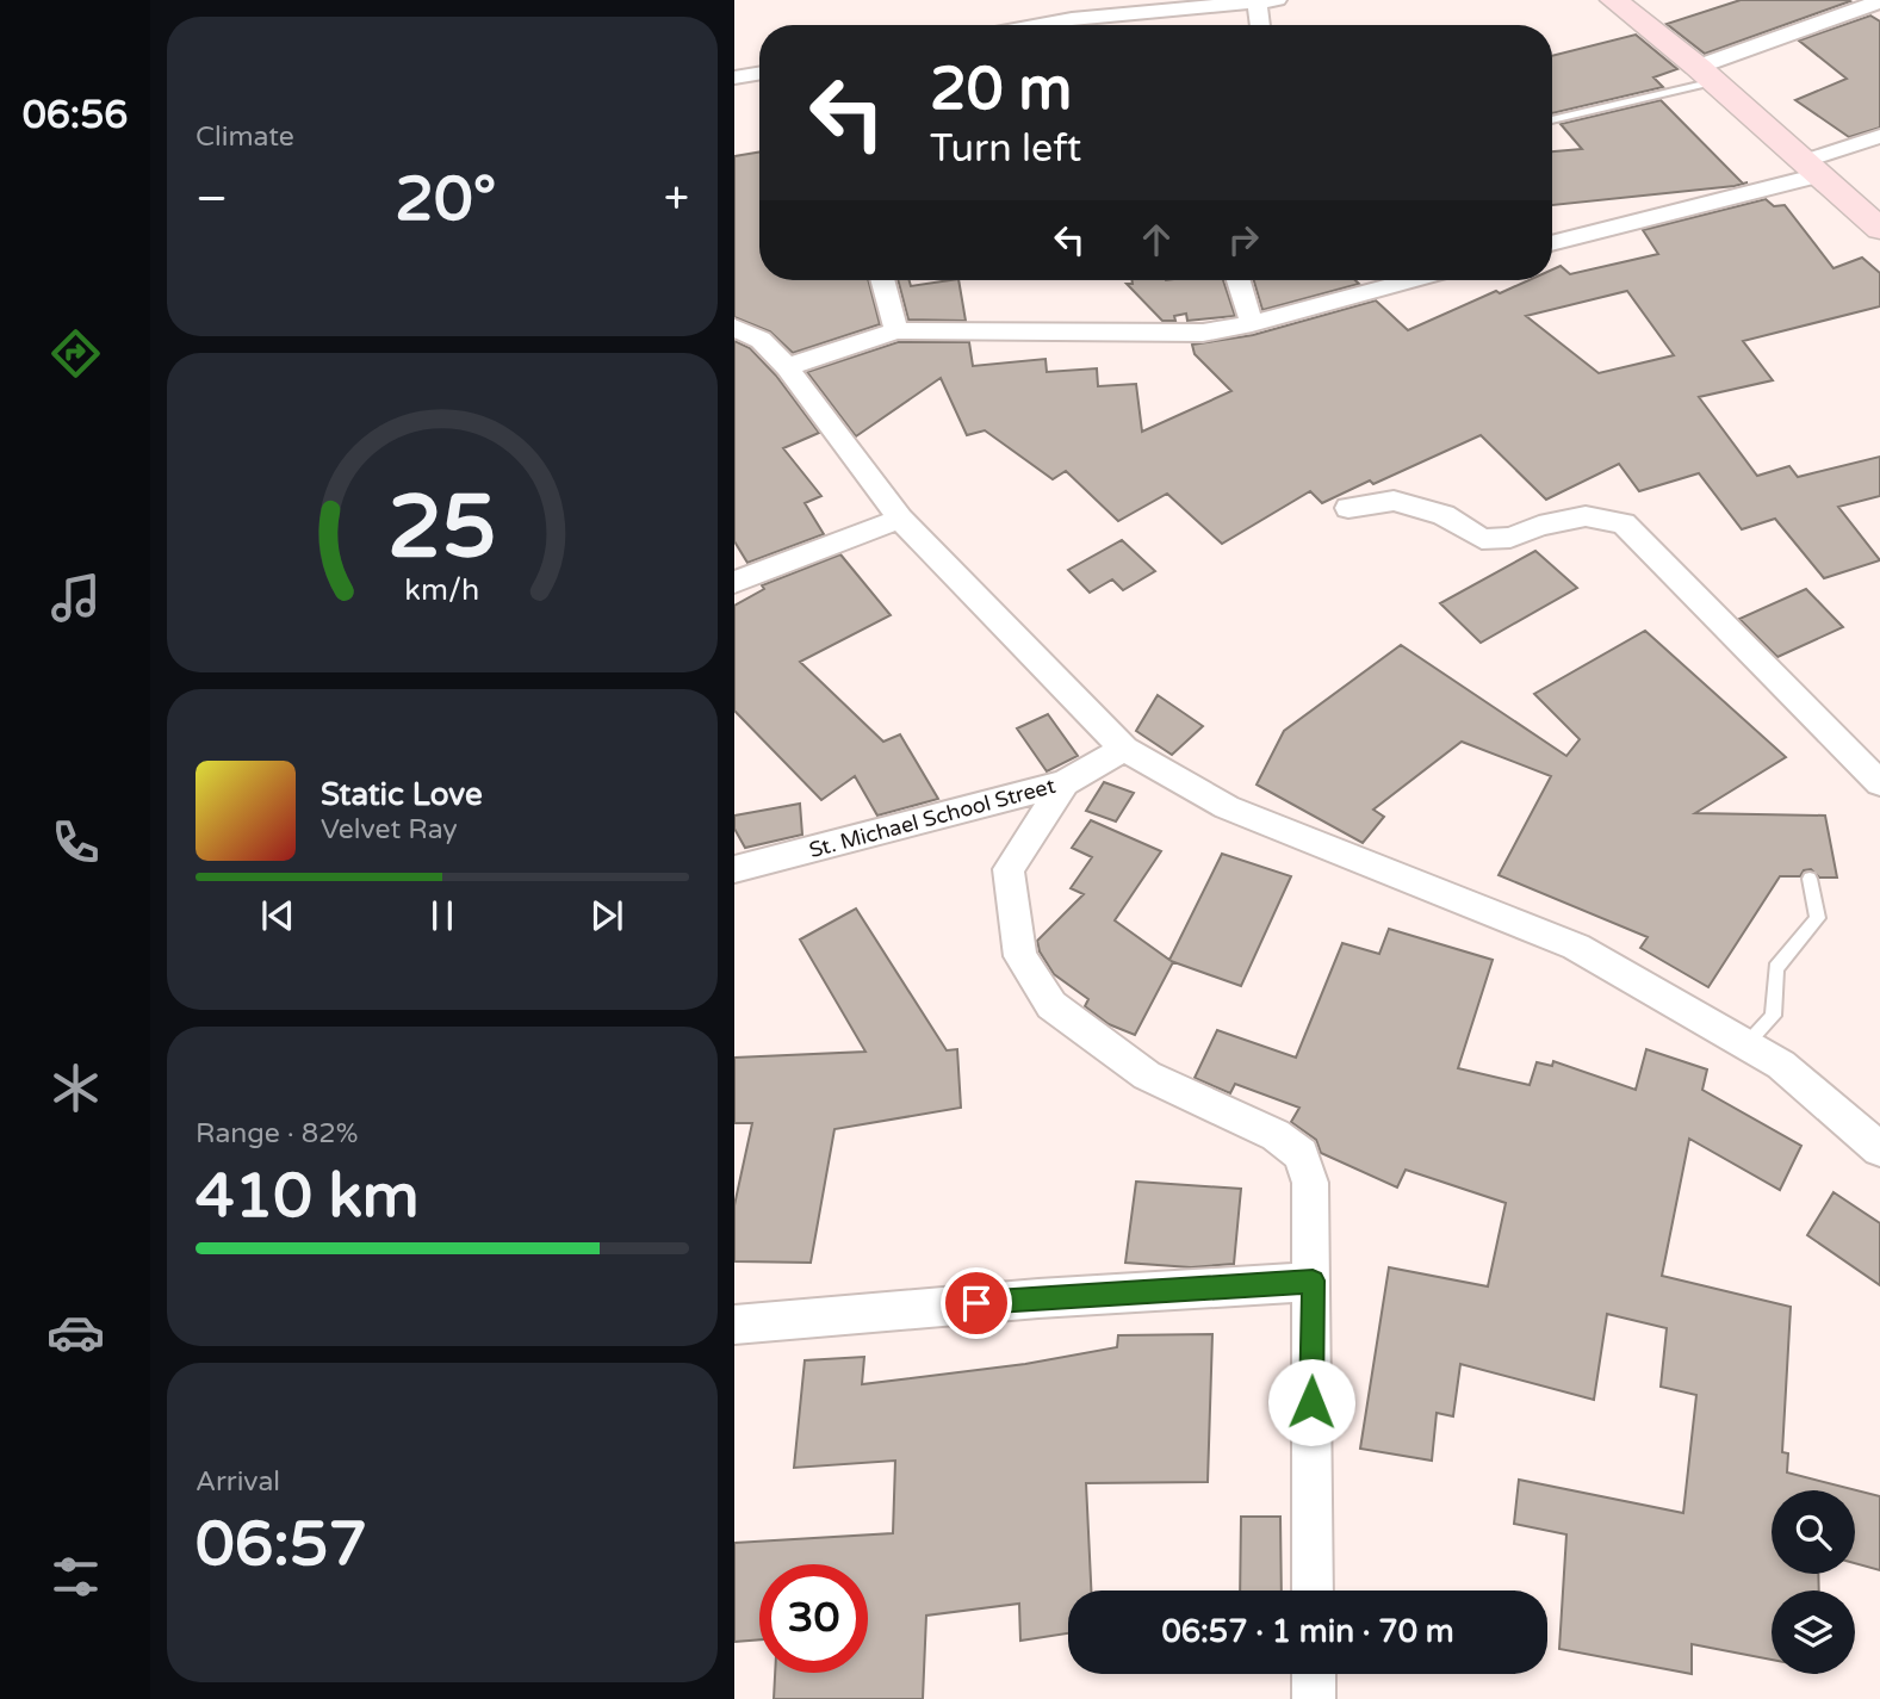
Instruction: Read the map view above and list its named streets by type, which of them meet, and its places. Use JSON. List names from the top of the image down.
{
  "streets": {
    "street": ["St. Michael School Street"]
  },
  "page": {
    "tabs": "06:56",
    "tile": [
      "Climate",
      ["Range · 82%", "410 km"],
      ["Arrival", "06:57"]
    ],
    "turn": ["20 m", "Turn left"],
    "heat": ["−", "20°", "+"],
    "song": ["Static Love", "Velvet Ray"],
    "limit": "30",
    "trip": "06:57 · 1 min · 70 m",
    "gauge": ["25", "km/h"]
  }
}
